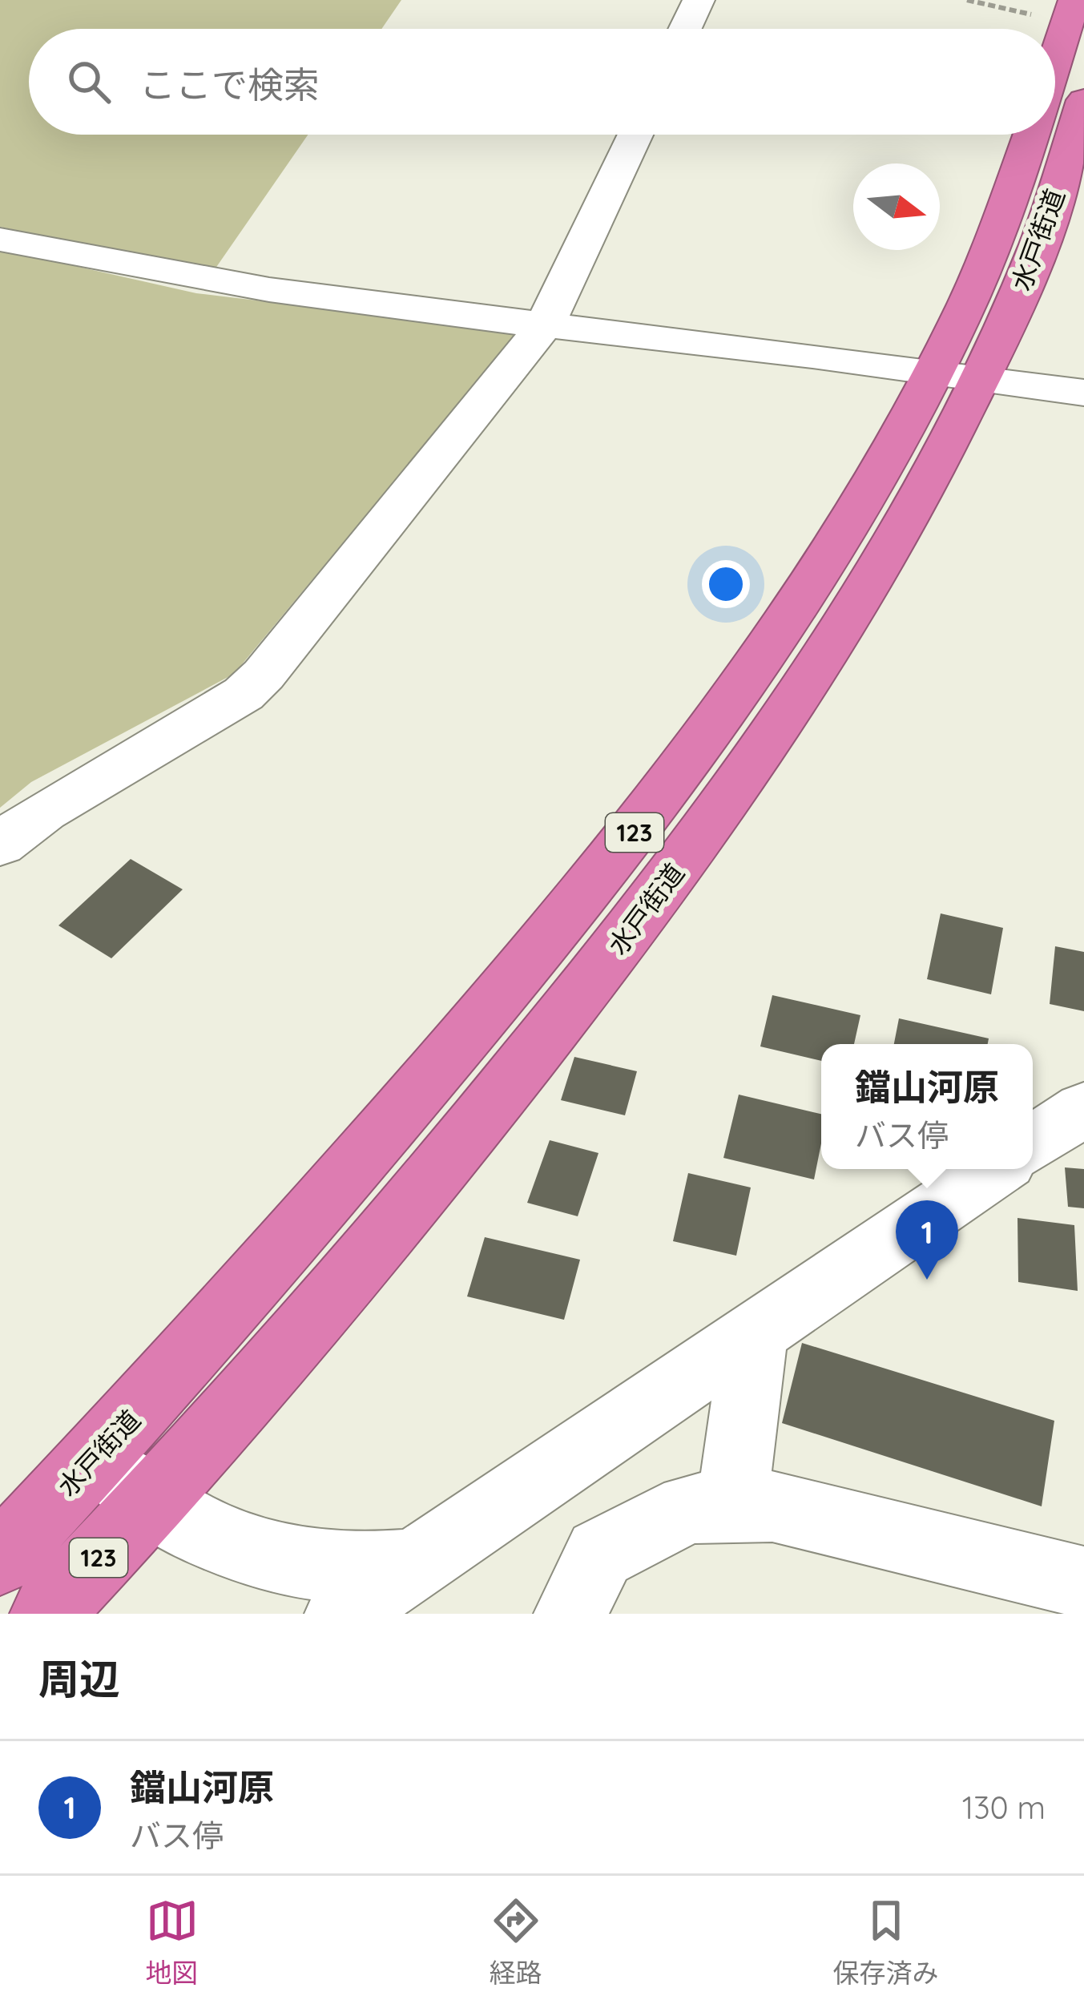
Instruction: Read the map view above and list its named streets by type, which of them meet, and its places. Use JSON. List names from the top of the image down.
{
  "streets": {
    "highway": ["水戸街道", "123"]
  },
  "north": "right",
  "page": {
    "search": "ここで検索",
    "popup": ["鐺山河原", "バス停"],
    "pins": "1",
    "heading": "周辺",
    "list": [
      {
        "mark": "1",
        "name": "鐺山河原",
        "note": "バス停",
        "value": "130 m"
      }
    ],
    "nav": ["地図", "経路", "保存済み"]
  }
}
